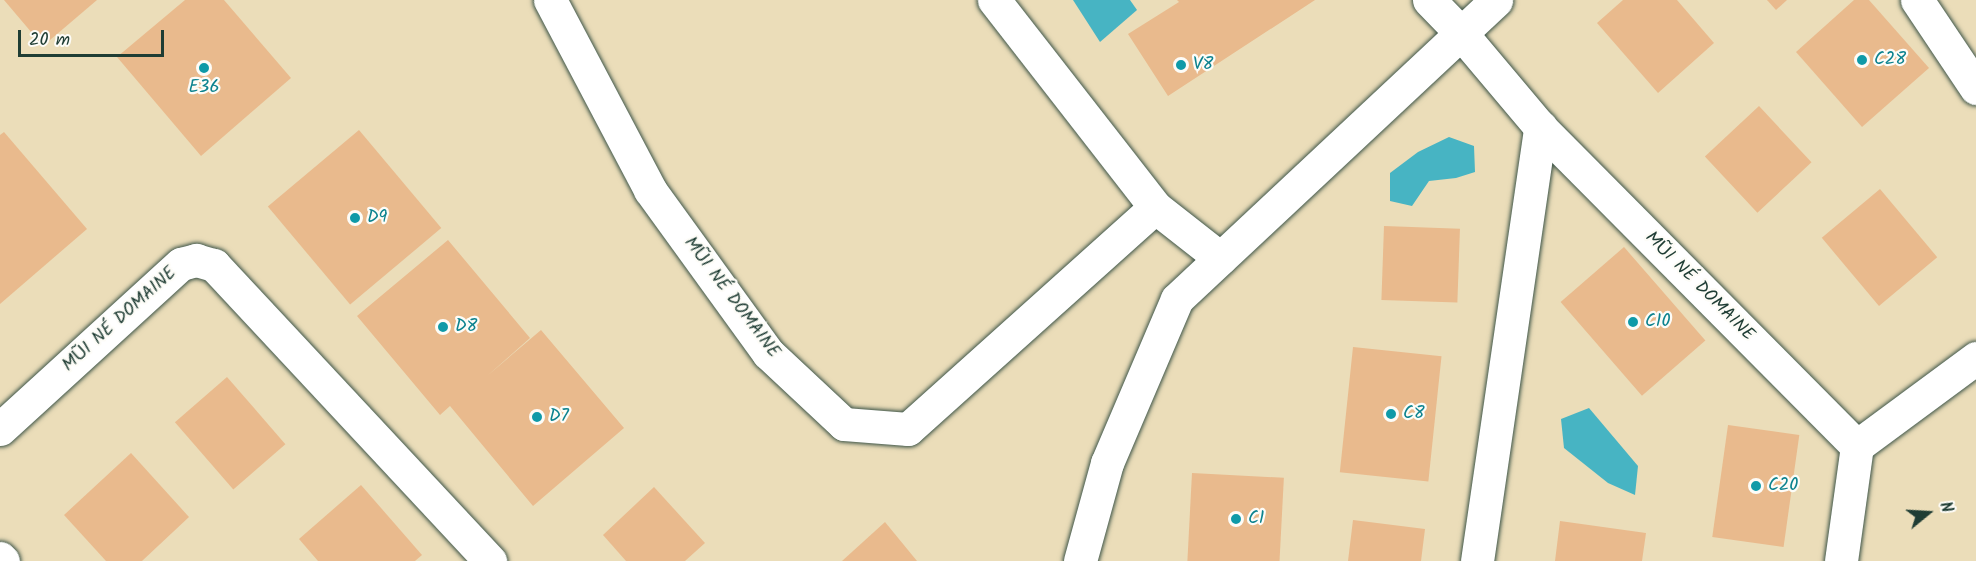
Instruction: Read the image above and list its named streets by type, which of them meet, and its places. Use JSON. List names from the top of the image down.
{
  "streets": {
    "street": ["MŨI NÉ DOMAINE"]
  },
  "places": [
    "C28",
    "V8",
    "E36",
    "D9",
    "C10",
    "D8",
    "C8",
    "D7",
    "C20",
    "C1"
  ],
  "scale_bar": "20 m",
  "north": "right"
}
